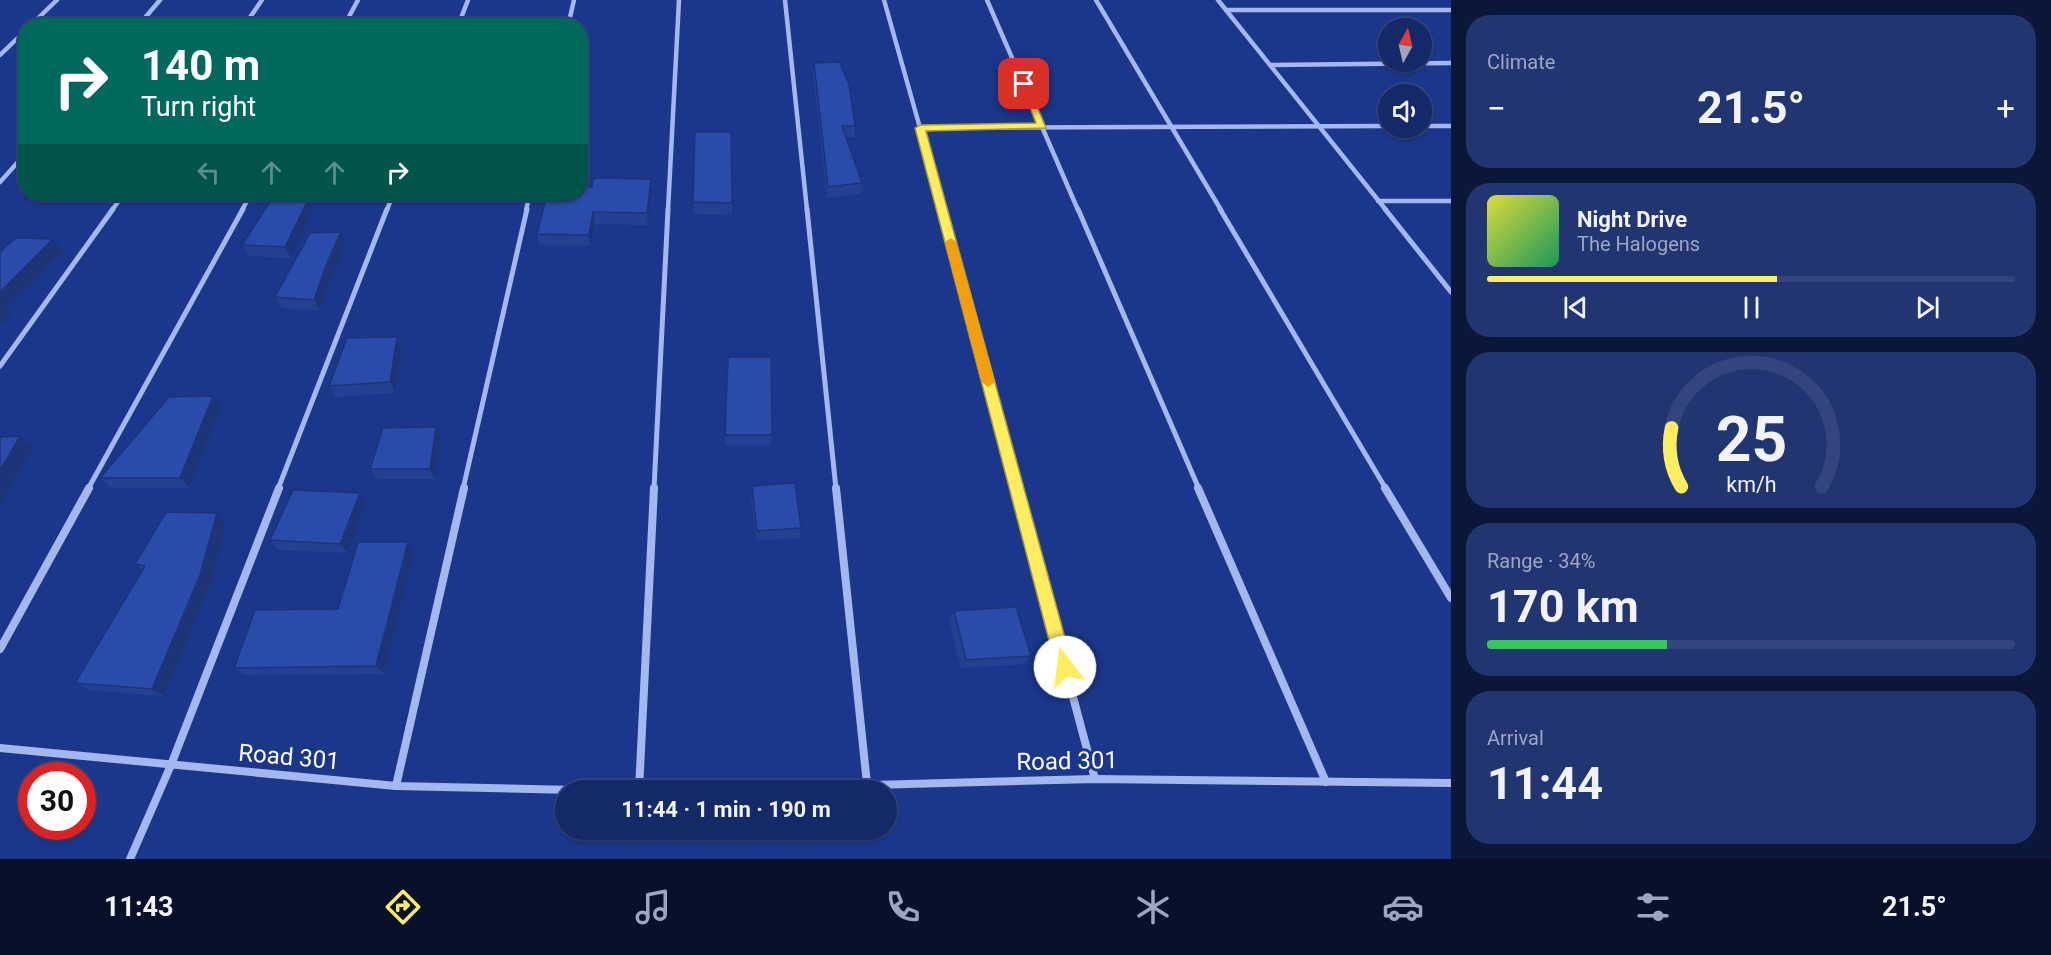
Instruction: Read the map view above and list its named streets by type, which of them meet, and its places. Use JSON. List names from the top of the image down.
{
  "streets": {
    "street": ["Road 301"]
  },
  "north": "top",
  "page": {
    "tile": [
      "Climate",
      ["Range · 34%", "170 km"],
      ["Arrival", "11:44"]
    ],
    "turn": ["140 m", "Turn right"],
    "heat": ["−", "21.5°", "+"],
    "song": ["Night Drive", "The Halogens"],
    "limit": "30",
    "trip": "11:44 · 1 min · 190 m",
    "tabs": ["11:43", "21.5°"],
    "gauge": ["25", "km/h"]
  }
}
